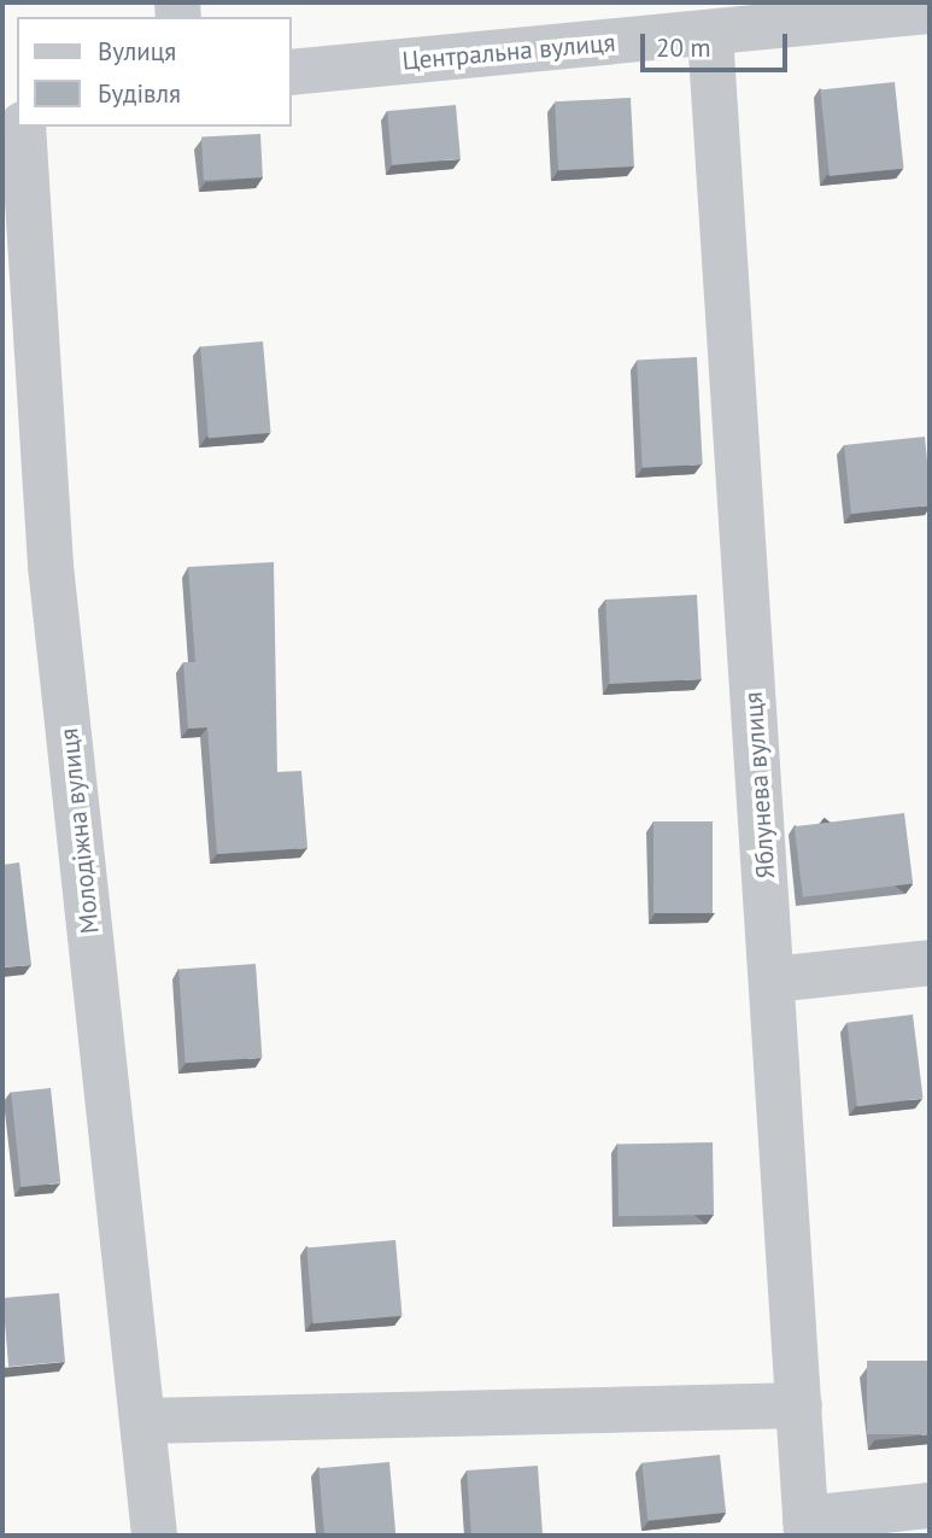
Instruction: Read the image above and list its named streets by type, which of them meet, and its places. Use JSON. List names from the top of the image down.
{
  "streets": {
    "street": ["Центральна вулиця", "Яблунева вулиця", "Молодіжна вулиця"]
  },
  "crossings": [
    ["Центральна вулиця", "Яблунева вулиця"]
  ],
  "legend": ["Вулиця", "Будівля"],
  "scale_bar": "20 m"
}
